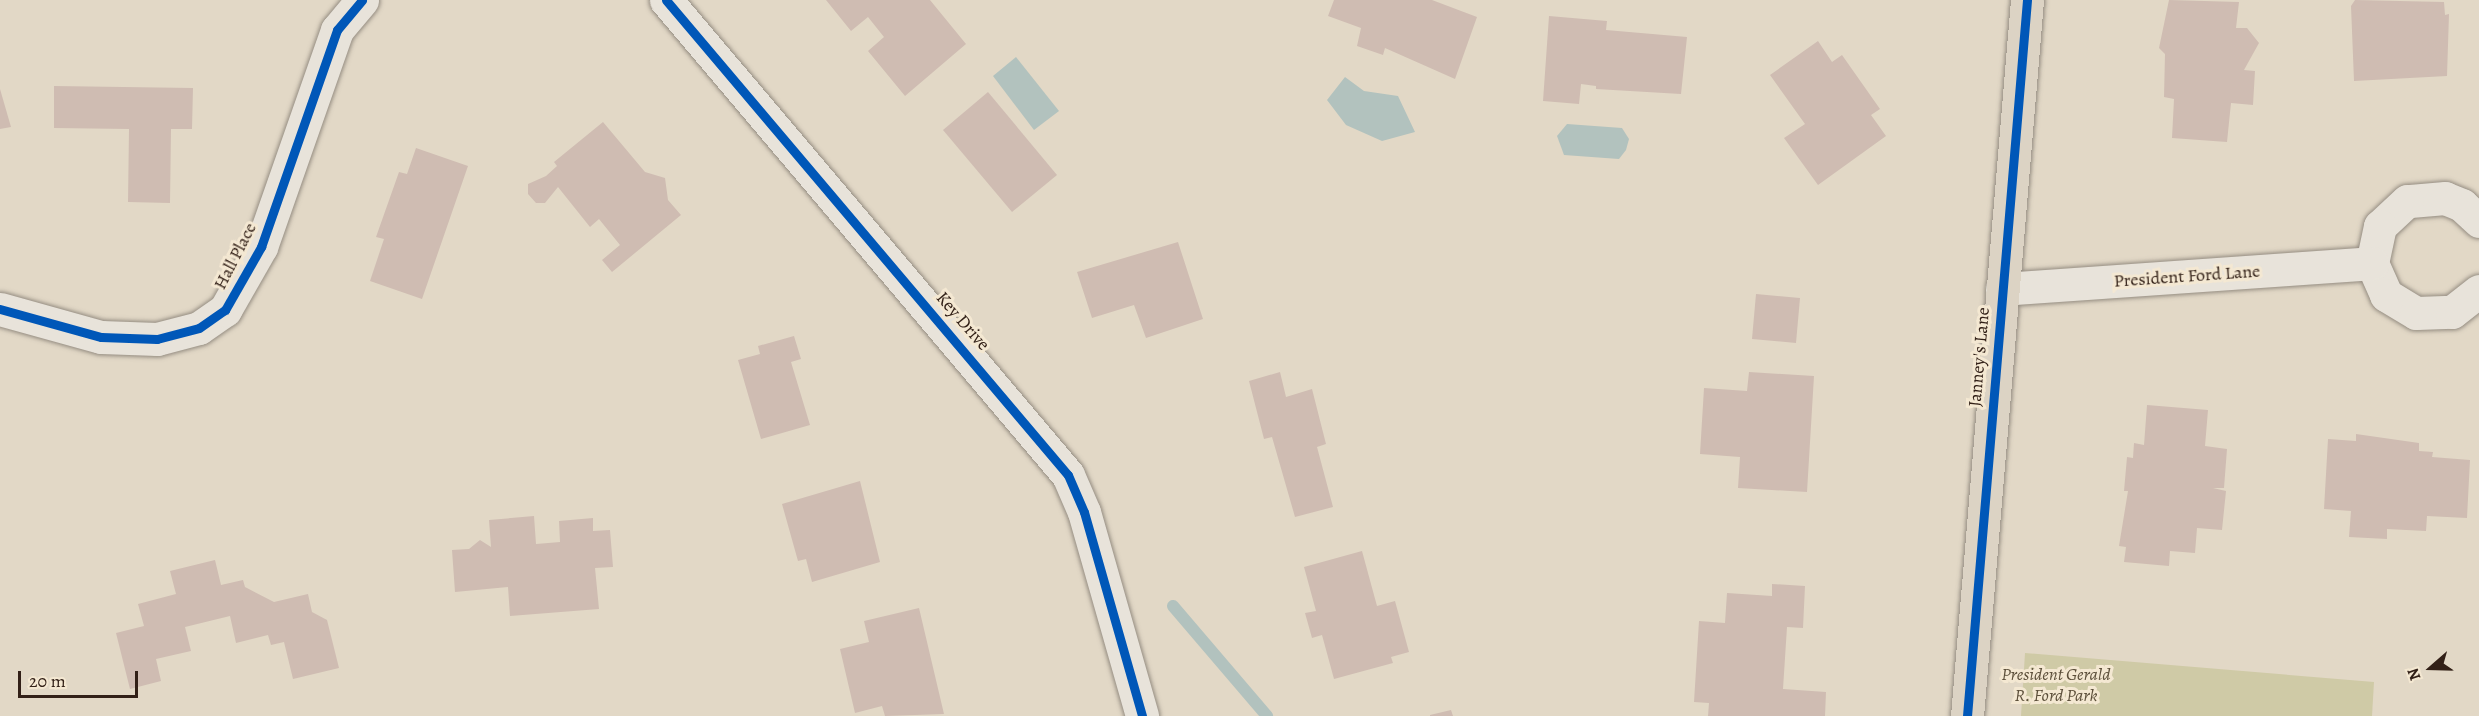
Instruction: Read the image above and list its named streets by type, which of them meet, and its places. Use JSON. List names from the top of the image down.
{
  "streets": {
    "main road": ["Janney's Lane"],
    "street": ["Hall Place", "President Ford Lane", "Key Drive"]
  },
  "crossings": [
    ["President Ford Lane", "Janney's Lane"]
  ],
  "parks": ["President Gerald R. Ford Park"],
  "scale_bar": "20 m",
  "north": "left"
}
